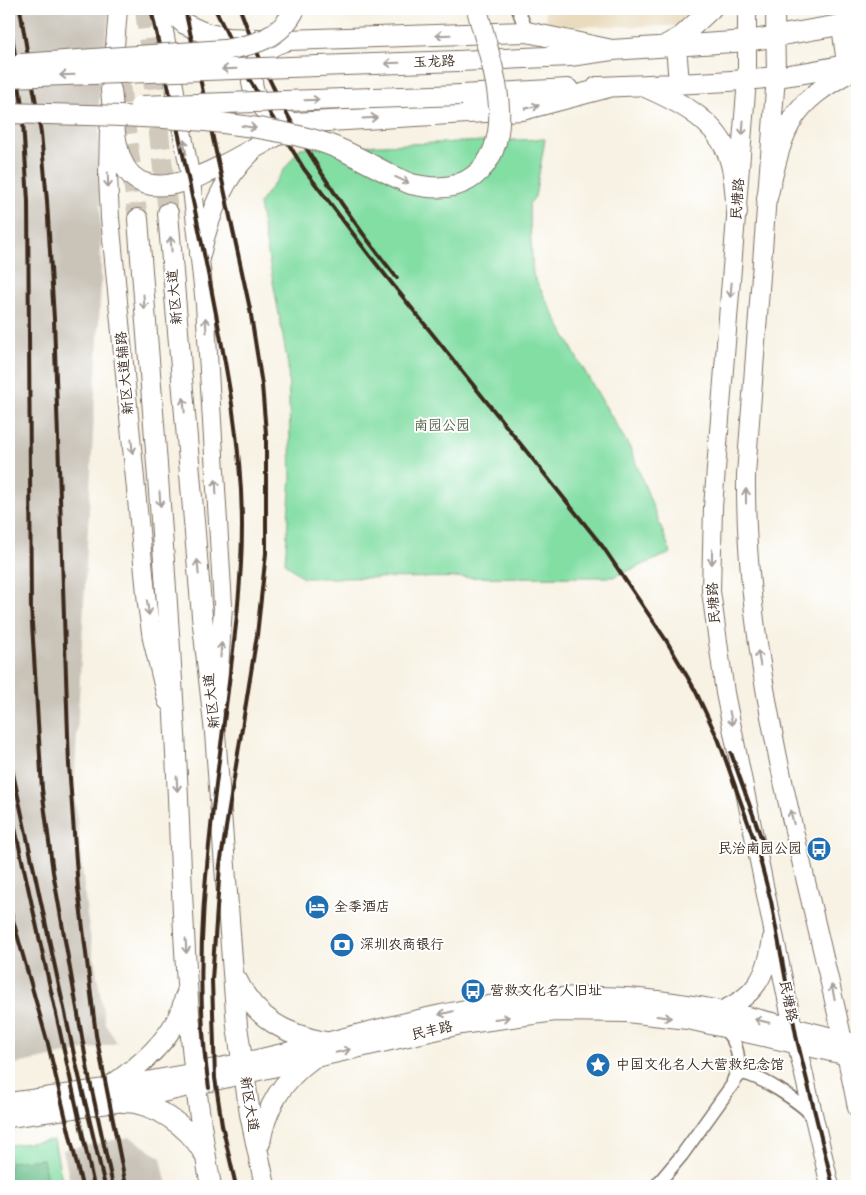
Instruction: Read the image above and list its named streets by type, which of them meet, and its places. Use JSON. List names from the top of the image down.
{
  "streets": {
    "main road": [
      "玉龙路",
      "民塘路",
      "新区大道",
      "新区大道辅路",
      "民丰路"
    ]
  },
  "crossings": [
    ["玉龙路", "民塘路"],
    ["民塘路", "民丰路"],
    ["新区大道", "民丰路"]
  ],
  "parks": ["南园公园"],
  "places": {
    "bus stop": ["民治南园公园", "营救文化名人旧址"],
    "hotel": ["全季酒店"],
    "bank": ["深圳农商银行"],
    "place": ["中国文化名人大营救纪念馆"]
  }
}
